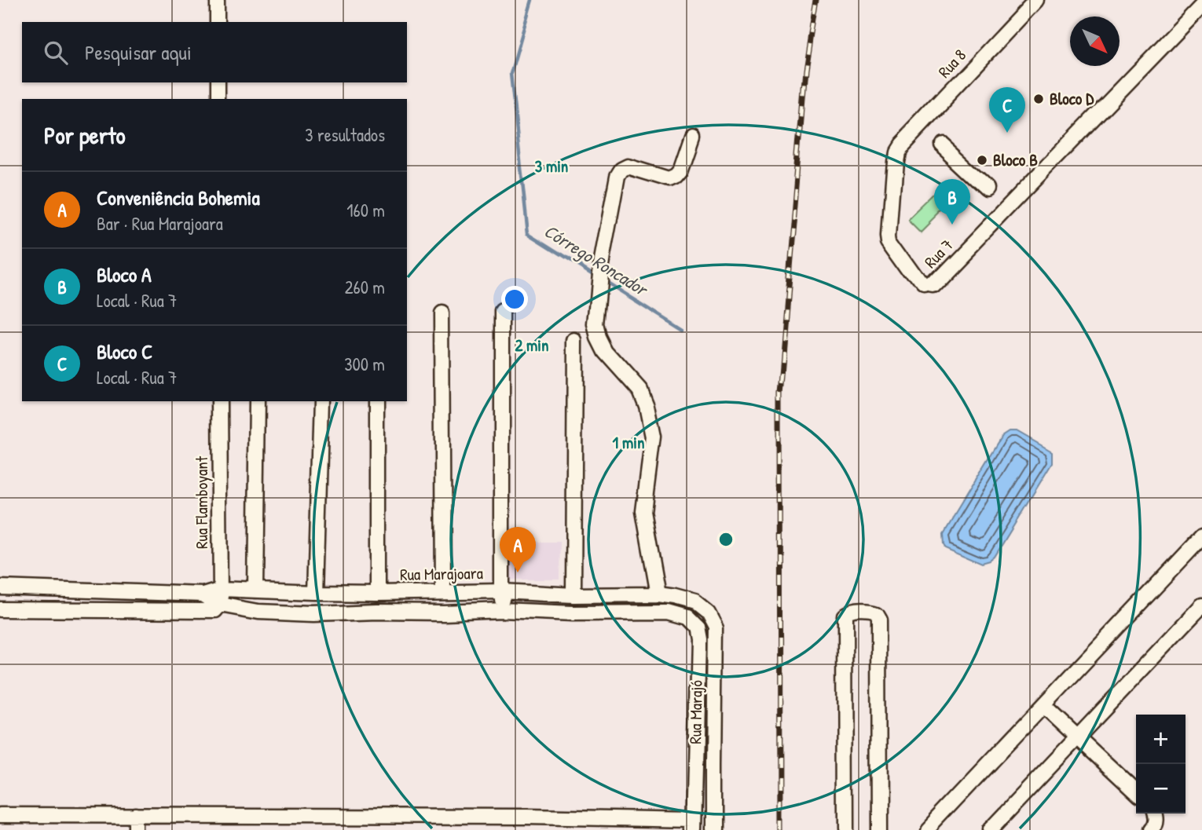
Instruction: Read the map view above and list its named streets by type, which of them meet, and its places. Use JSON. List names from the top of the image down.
{
  "streets": {
    "street": [
      "Rua 8",
      "Rua 7",
      "Rua Flamboyant",
      "Rua Marajoara",
      "Rua Marajó"
    ]
  },
  "crossings": [
    ["Rua 8", "Rua 7"],
    ["Rua Flamboyant", "Rua Marajoara"],
    ["Rua Marajoara", "Rua Marajó"]
  ],
  "water": ["Córrego Roncador"],
  "places": ["Bloco D", "Bloco B"],
  "north": "bottom right",
  "page": {
    "search": "Pesquisar aqui",
    "pins": ["C", "B", "A"],
    "heading": ["Por perto", "3 resultados"],
    "list": [
      {
        "mark": "A",
        "name": "Conveniência Bohemia",
        "note": "Bar · Rua Marajoara",
        "value": "160 m"
      },
      {
        "mark": "B",
        "name": "Bloco A",
        "note": "Local · Rua 7",
        "value": "260 m"
      },
      {
        "mark": "C",
        "name": "Bloco C",
        "note": "Local · Rua 7",
        "value": "300 m"
      }
    ],
    "map_buttons": ["+", "−"]
  },
  "rings": ["3 min", "2 min", "1 min"]
}
